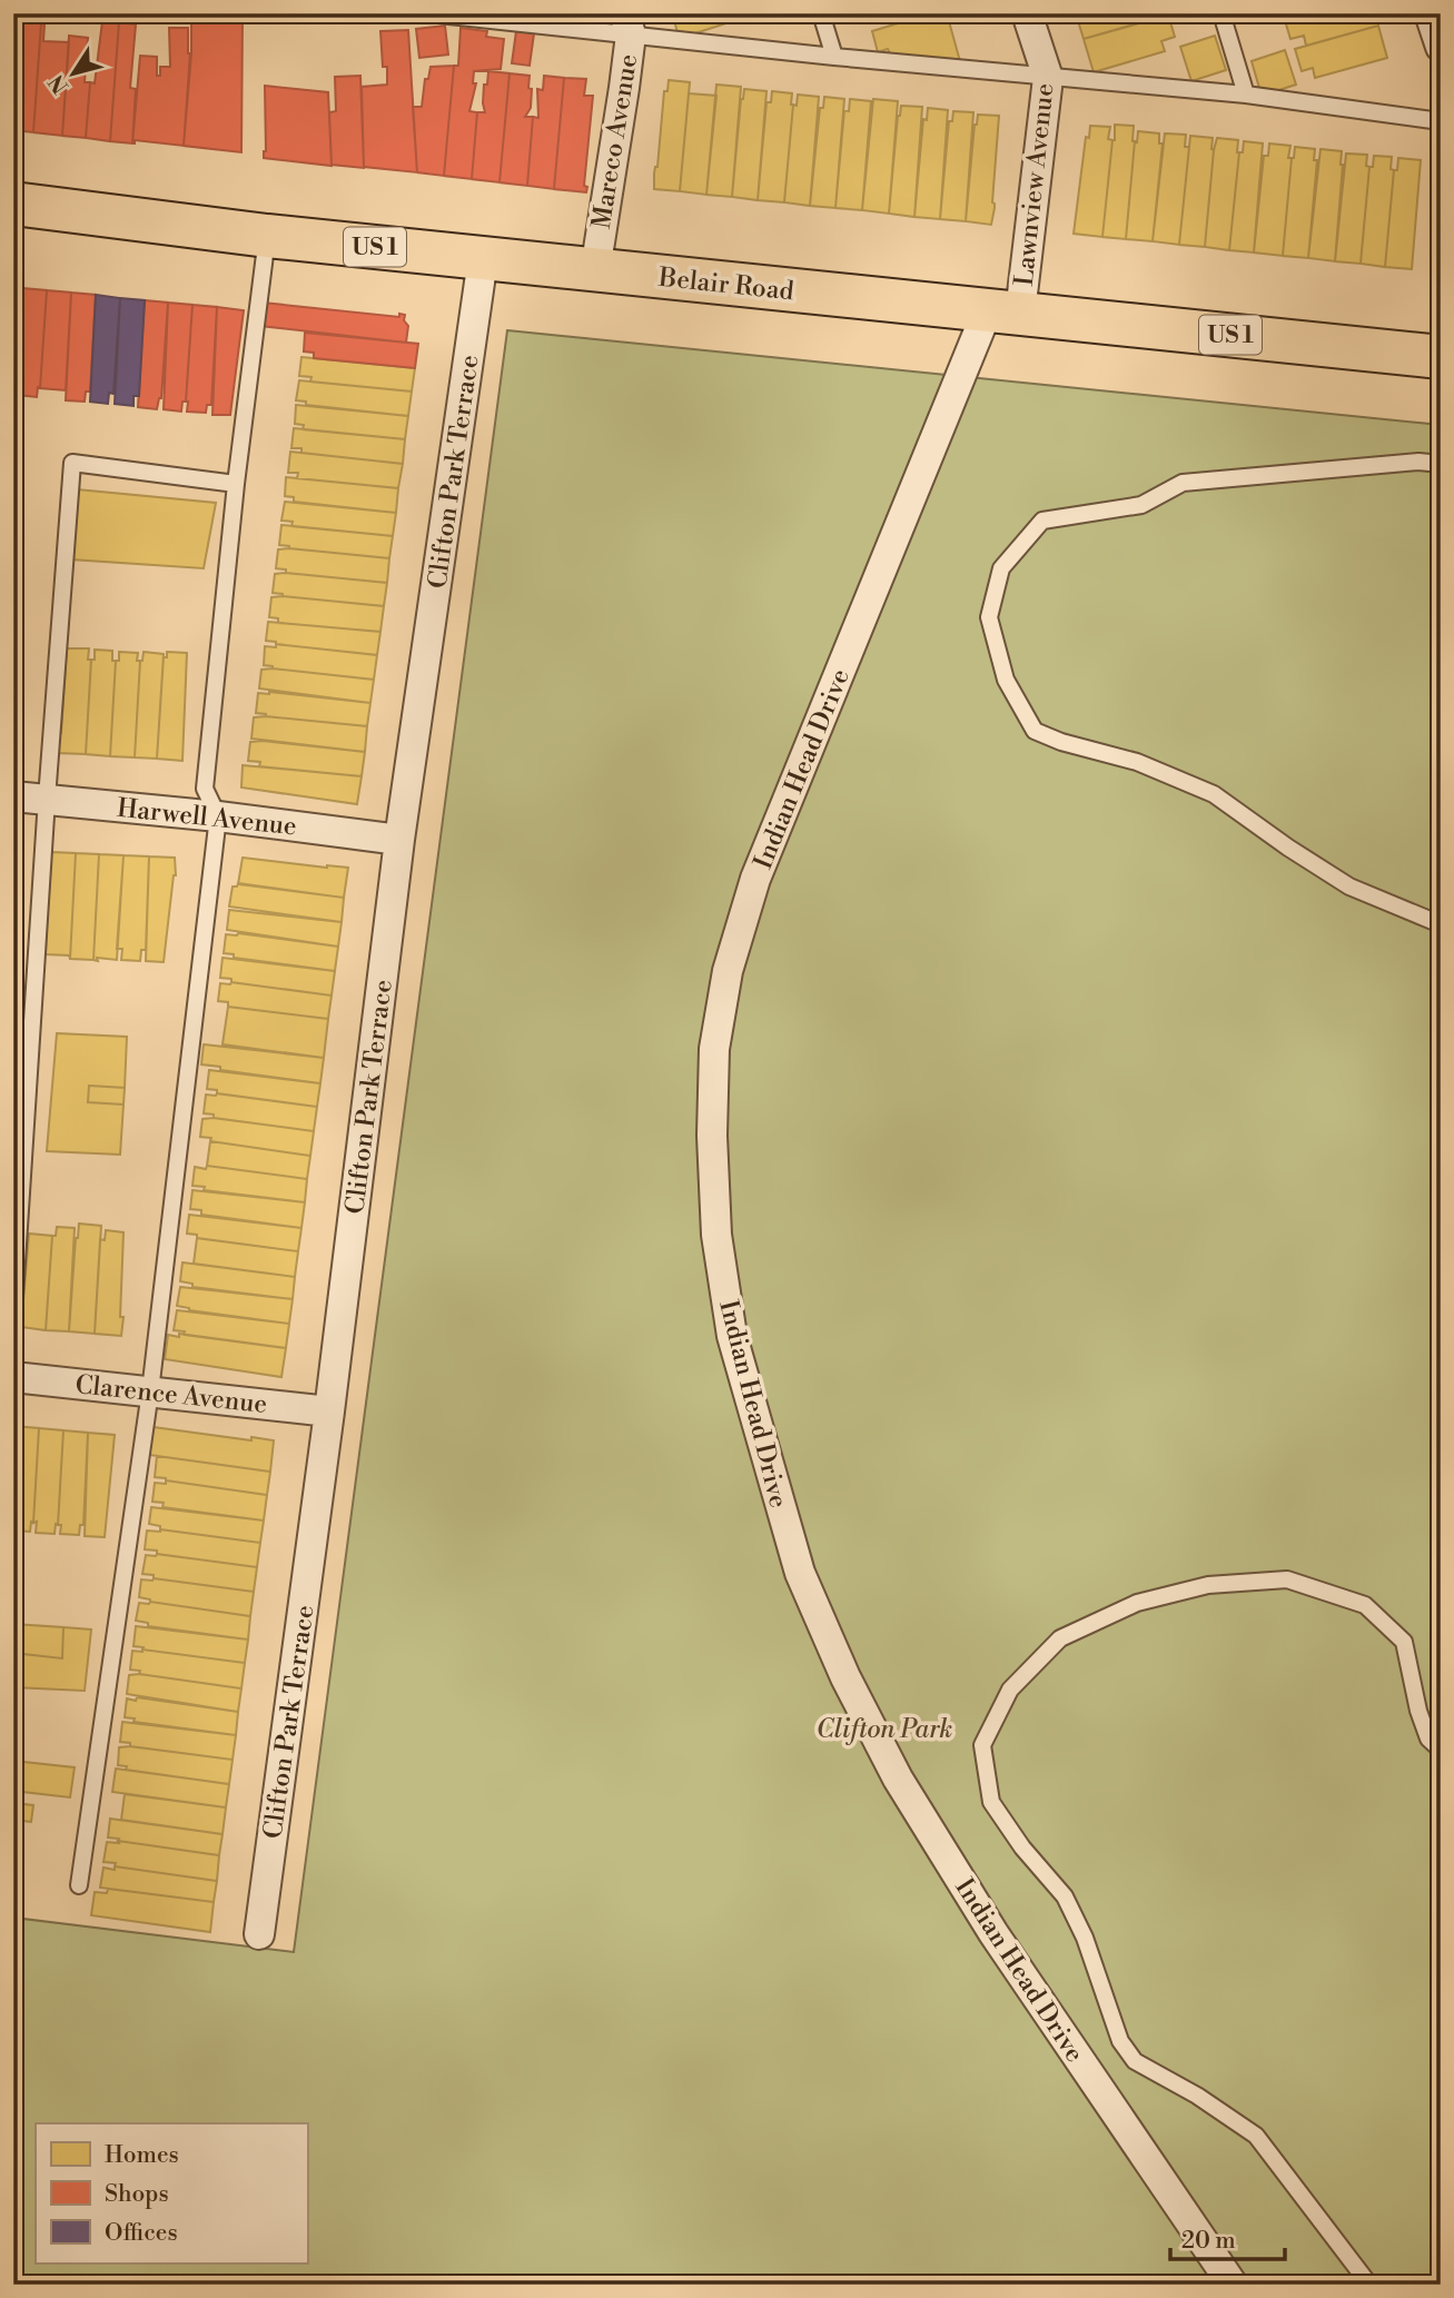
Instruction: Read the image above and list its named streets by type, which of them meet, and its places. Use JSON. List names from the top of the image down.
{
  "streets": {
    "main road": ["US 1", "Belair Road"],
    "street": [
      "Mareco Avenue",
      "Lawnview Avenue",
      "Clifton Park Terrace",
      "Indian Head Drive",
      "Harwell Avenue",
      "Clarence Avenue"
    ]
  },
  "crossings": [
    ["Mareco Avenue", "Belair Road"],
    ["Lawnview Avenue", "Belair Road"],
    ["Lawnview Avenue", "Indian Head Drive"],
    ["Belair Road", "Clifton Park Terrace"],
    ["Belair Road", "Indian Head Drive"],
    ["Clifton Park Terrace", "Harwell Avenue"],
    ["Clifton Park Terrace", "Clarence Avenue"]
  ],
  "parks": ["Clifton Park"],
  "legend": ["Homes", "Shops", "Offices"],
  "scale_bar": "20 m",
  "north": "bottom left"
}
